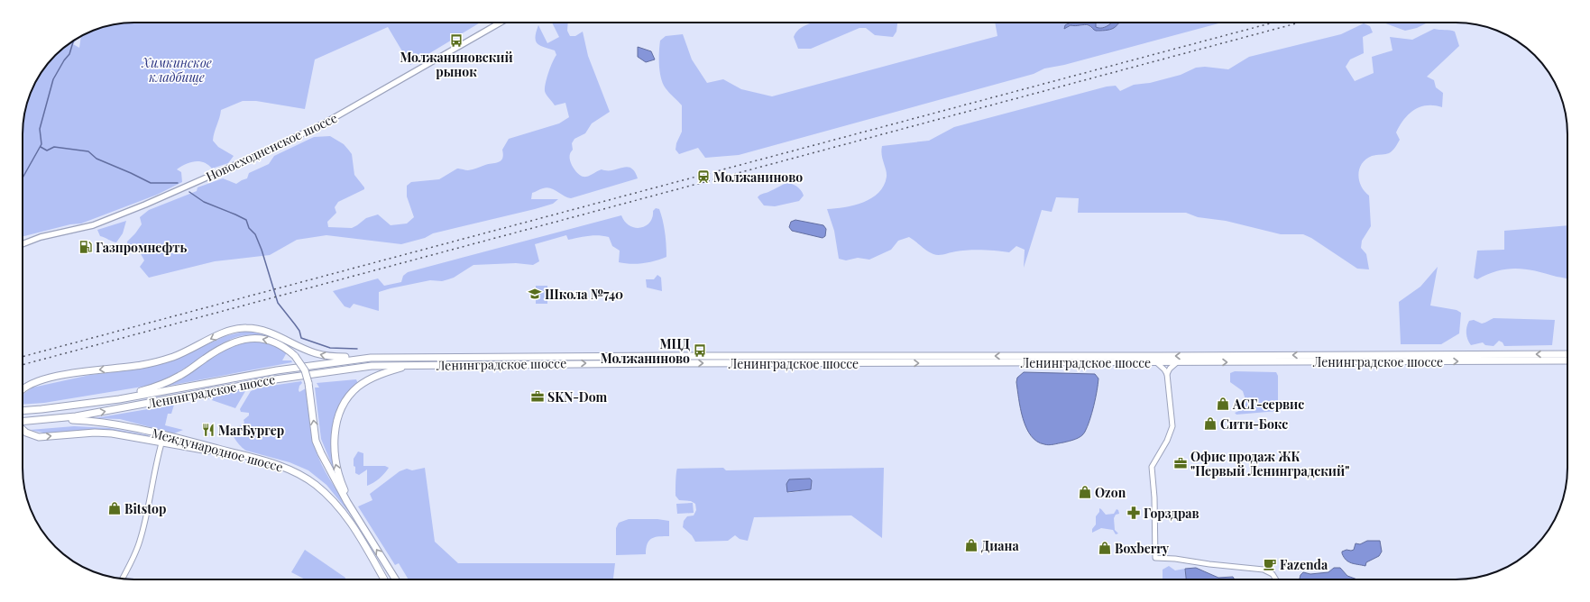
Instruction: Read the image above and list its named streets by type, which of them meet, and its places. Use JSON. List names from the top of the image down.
{
  "streets": {
    "highway": ["Ленинградское шоссе", "Международное шоссе"],
    "main road": ["Новосходненское шоссе"]
  },
  "crossings": [
    ["Ленинградское шоссе", "Международное шоссе"]
  ],
  "parks": ["Химкинское кладбище"],
  "places": {
    "bus stop": ["Молжаниновский рынок", "МЦД Молжаниново"],
    "station": ["Молжаниново"],
    "fuel station": ["Газпромнефть"],
    "school or university": ["Школа №740"],
    "office": ["SKN-Dom", "Офис продаж ЖК \"Первый Ленинградский\""],
    "shop": [
      "АСГ-сервис",
      "Сити-Бокс",
      "Ozon",
      "Bitstop",
      "Диана",
      "Boxberry"
    ],
    "restaurant": ["МагБургер"],
    "pharmacy": ["Горздрав"],
    "cafe": ["Fazenda"]
  }
}
